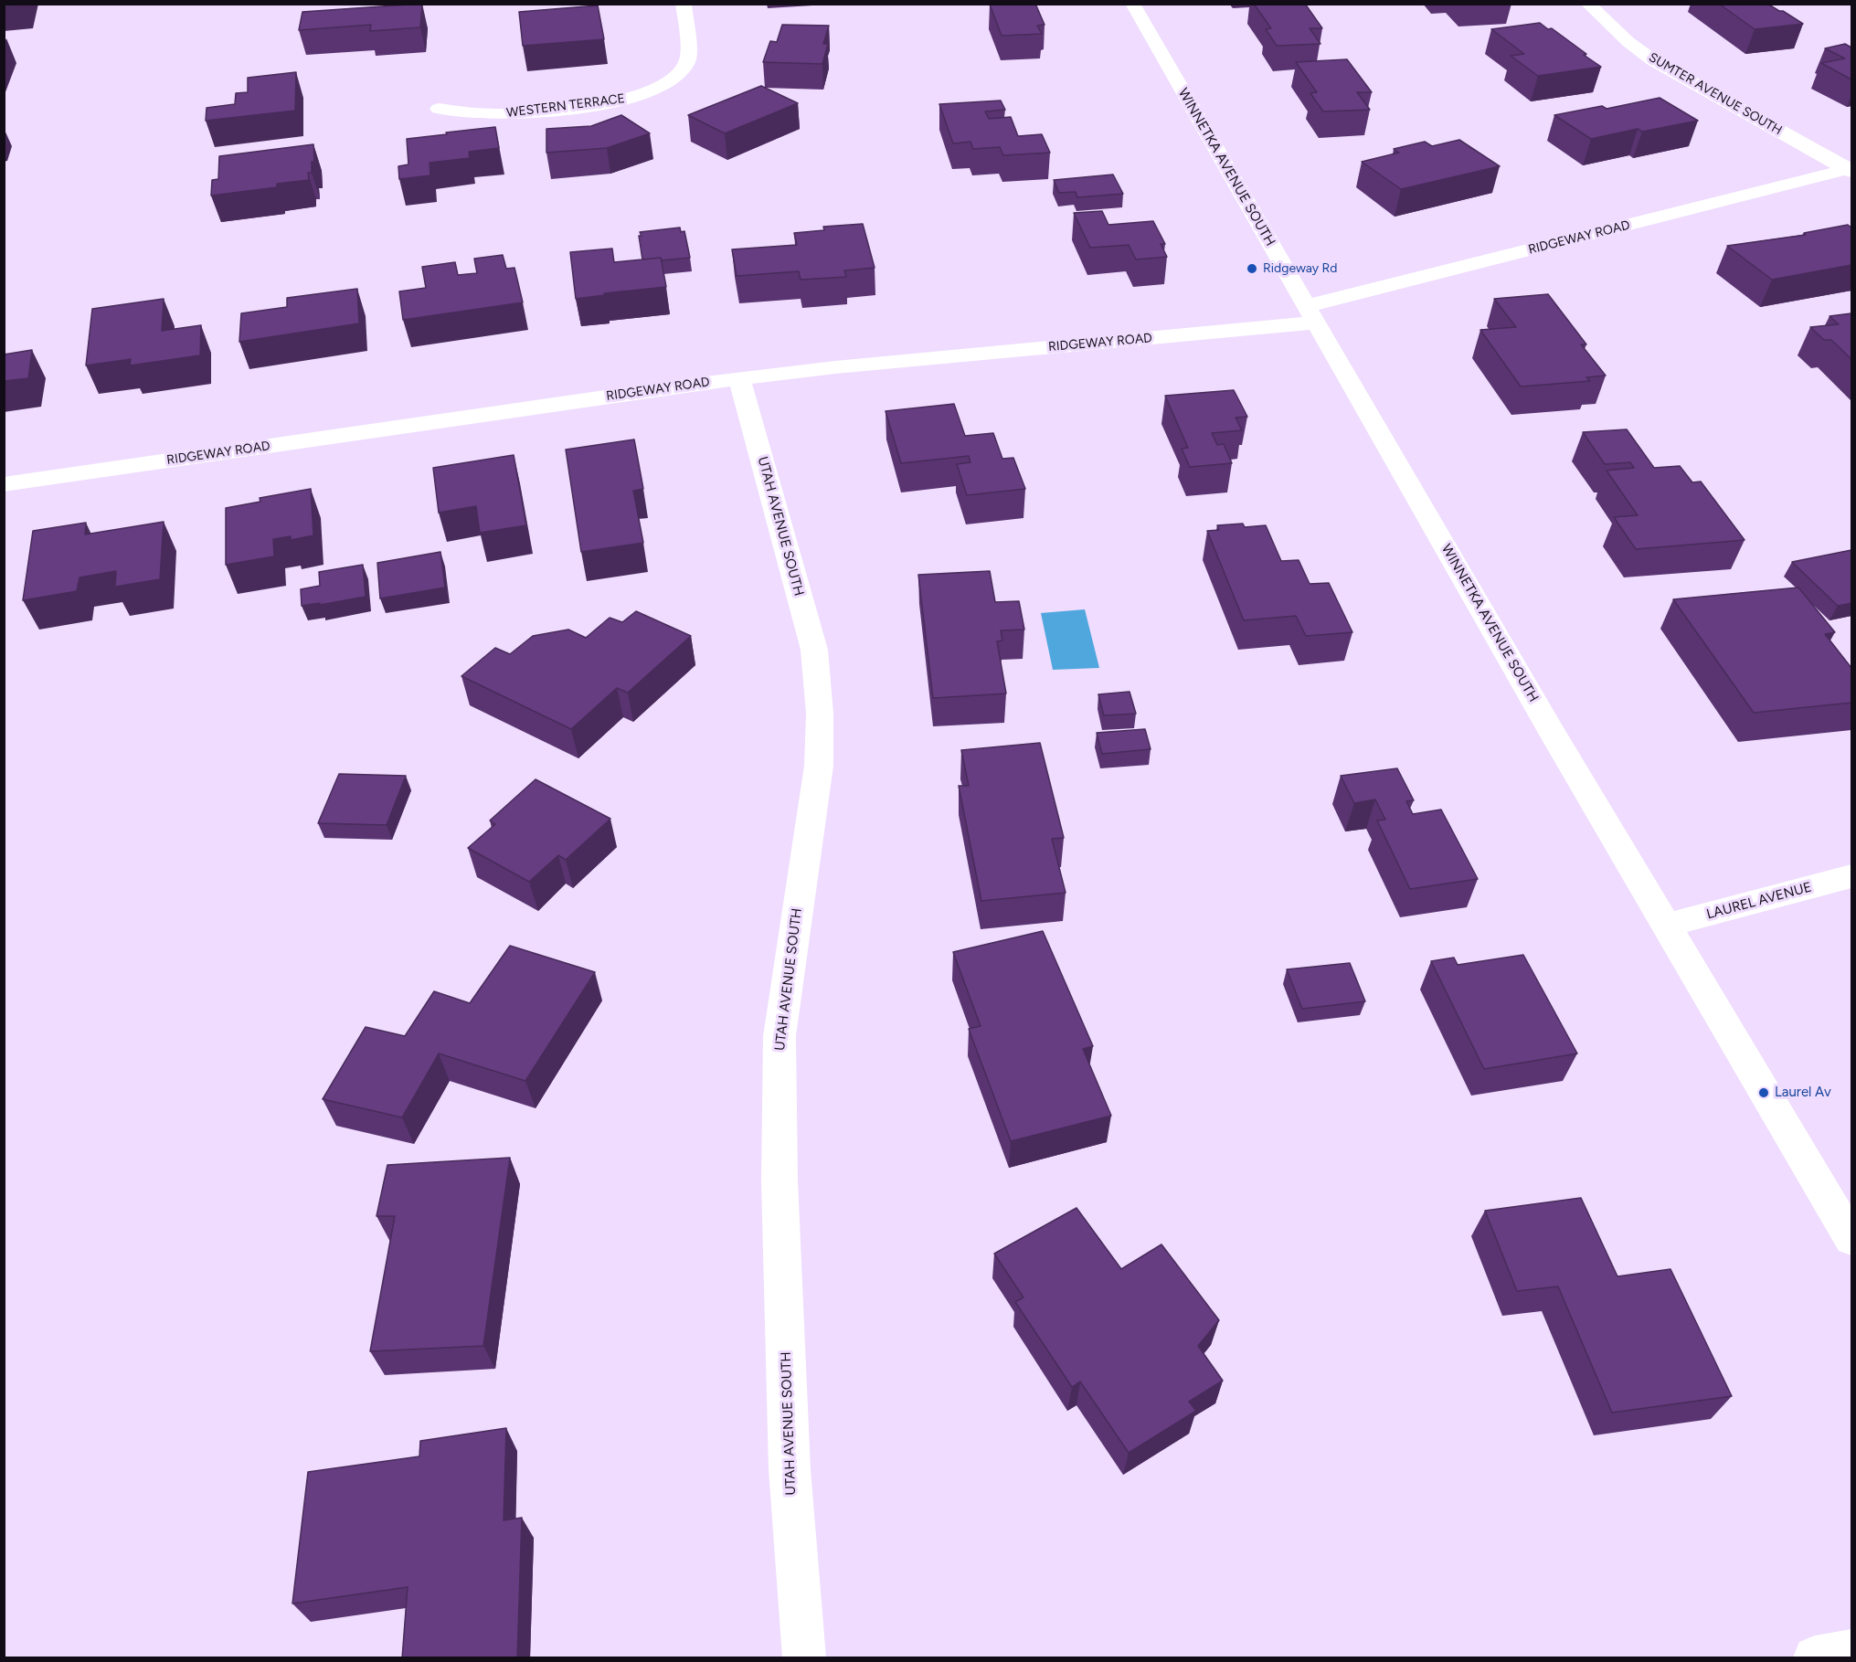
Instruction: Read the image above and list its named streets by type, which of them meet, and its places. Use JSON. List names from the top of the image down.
{
  "streets": {
    "street": [
      "SUMTER AVENUE SOUTH",
      "WESTERN TERRACE",
      "WINNETKA AVENUE SOUTH",
      "RIDGEWAY ROAD",
      "UTAH AVENUE SOUTH",
      "LAUREL AVENUE"
    ]
  },
  "crossings": [
    ["SUMTER AVENUE SOUTH", "RIDGEWAY ROAD"],
    ["WINNETKA AVENUE SOUTH", "RIDGEWAY ROAD"],
    ["WINNETKA AVENUE SOUTH", "LAUREL AVENUE"],
    ["RIDGEWAY ROAD", "UTAH AVENUE SOUTH"]
  ],
  "places": ["Ridgeway Rd", "Laurel Av"]
}
